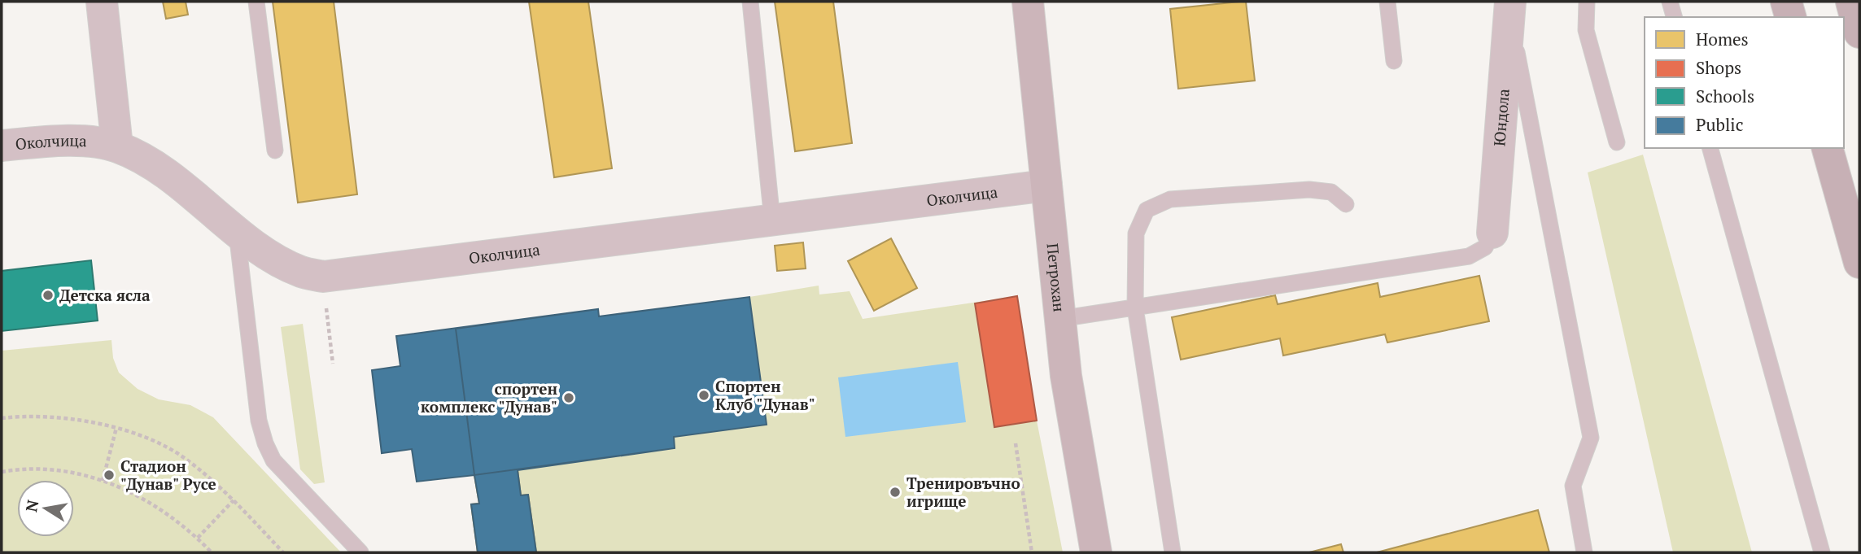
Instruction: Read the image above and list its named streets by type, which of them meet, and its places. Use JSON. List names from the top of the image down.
{
  "streets": {
    "street": ["Юндола", "Околчица", "Петрохан"]
  },
  "crossings": [
    ["Околчица", "Петрохан"]
  ],
  "places": [
    "Детска ясла",
    "Спортен Клуб \"Дунав\"",
    "спортен комплекс \"Дунав\"",
    "Стадион \"Дунав\" Русе",
    "Тренировъчно игрище"
  ],
  "legend": [
    "Homes",
    "Shops",
    "Schools",
    "Public"
  ],
  "north": "left"
}
